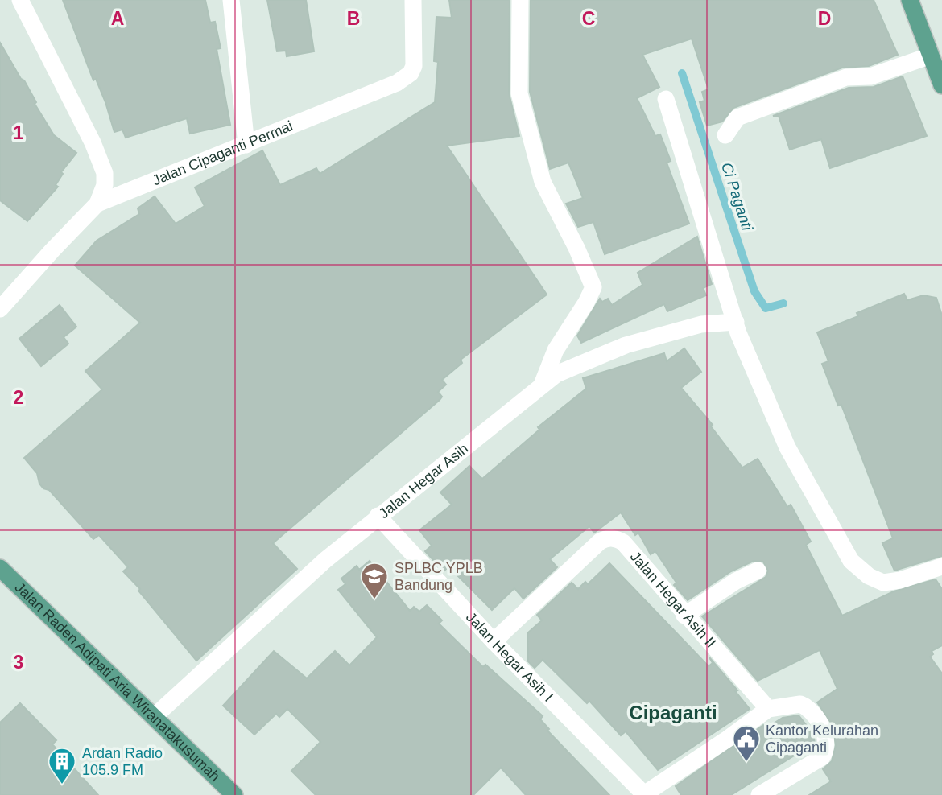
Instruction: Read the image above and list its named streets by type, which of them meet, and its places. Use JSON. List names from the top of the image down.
{
  "streets": {
    "main road": ["Jalan Raden Adipati Aria Wiranatakusumah"],
    "street": [
      "Jalan Cipaganti Permai",
      "Jalan Hegar Asih",
      "Jalan Hegar Asih II",
      "Jalan Hegar Asih I"
    ]
  },
  "crossings": [
    ["Jalan Hegar Asih", "Jalan Hegar Asih I"],
    ["Jalan Hegar Asih", "Jalan Raden Adipati Aria Wiranatakusumah"],
    ["Jalan Hegar Asih II", "Jalan Hegar Asih I"]
  ],
  "districts": ["Cipaganti"],
  "water": ["Ci Paganti"],
  "places": {
    "school or university": ["SPLBC YPLB Bandung"],
    "public building": ["Kantor Kelurahan Cipaganti"],
    "building": ["Ardan Radio 105.9 FM"]
  },
  "grid": {
    "columns": [
      "A",
      "B",
      "C",
      "D"
    ],
    "rows": ["1", "2", "3"]
  }
}
